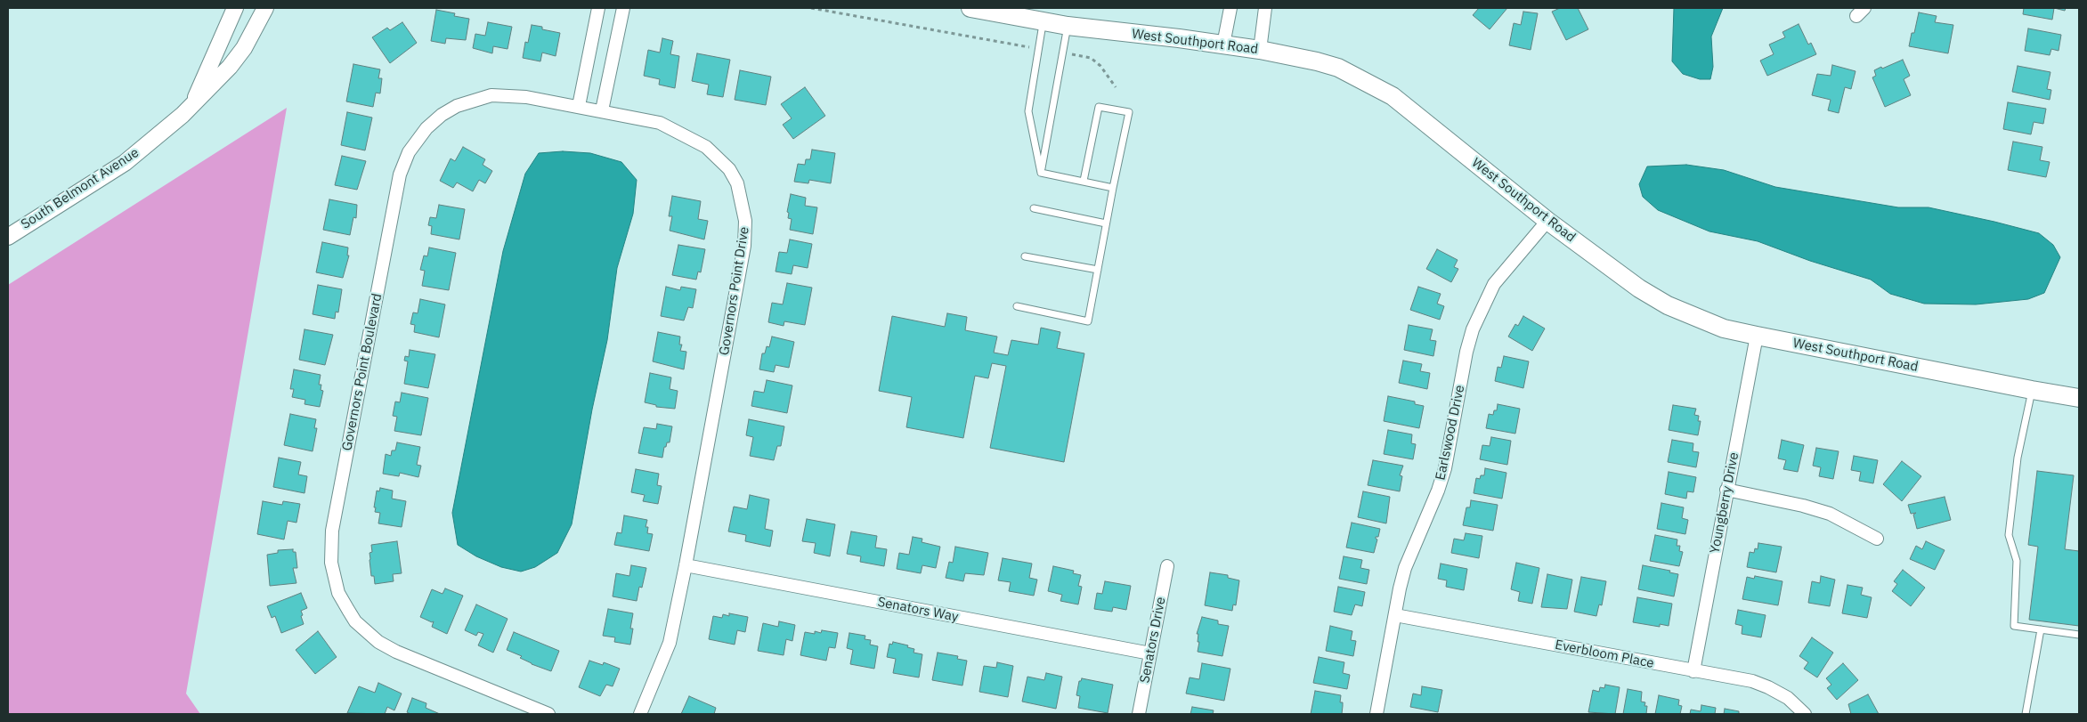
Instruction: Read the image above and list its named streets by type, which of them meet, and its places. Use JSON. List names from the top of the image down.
{
  "streets": {
    "main road": ["West Southport Road"],
    "street": [
      "South Belmont Avenue",
      "Governors Point Drive",
      "Governors Point Boulevard",
      "Earlswood Drive",
      "Youngberry Drive",
      "Senators Way",
      "Senators Drive",
      "Everbloom Place"
    ]
  },
  "crossings": [
    ["West Southport Road", "Earlswood Drive"],
    ["West Southport Road", "Youngberry Drive"],
    ["Governors Point Drive", "Governors Point Boulevard"],
    ["Governors Point Drive", "Senators Way"],
    ["Earlswood Drive", "Everbloom Place"],
    ["Youngberry Drive", "Everbloom Place"],
    ["Senators Way", "Senators Drive"]
  ]
}
